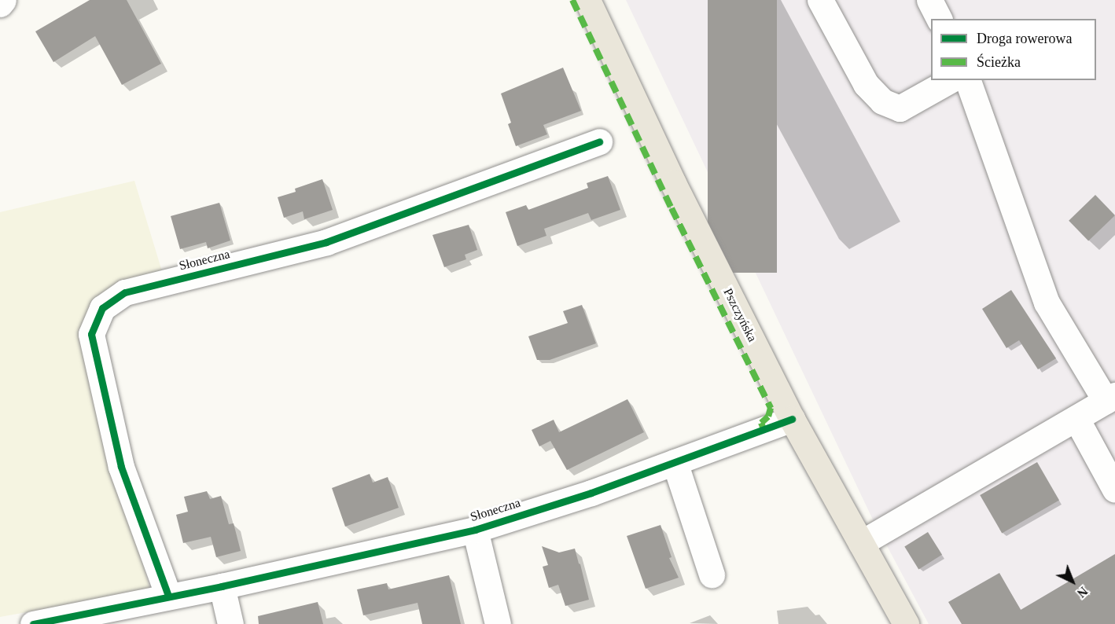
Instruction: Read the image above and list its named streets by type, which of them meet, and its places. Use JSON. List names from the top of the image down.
{
  "streets": {
    "main road": ["Pszczyńska"],
    "street": ["Słoneczna"]
  },
  "crossings": [
    ["Słoneczna", "Pszczyńska"]
  ],
  "legend": ["Droga rowerowa", "Ścieżka"],
  "north": "bottom right"
}
